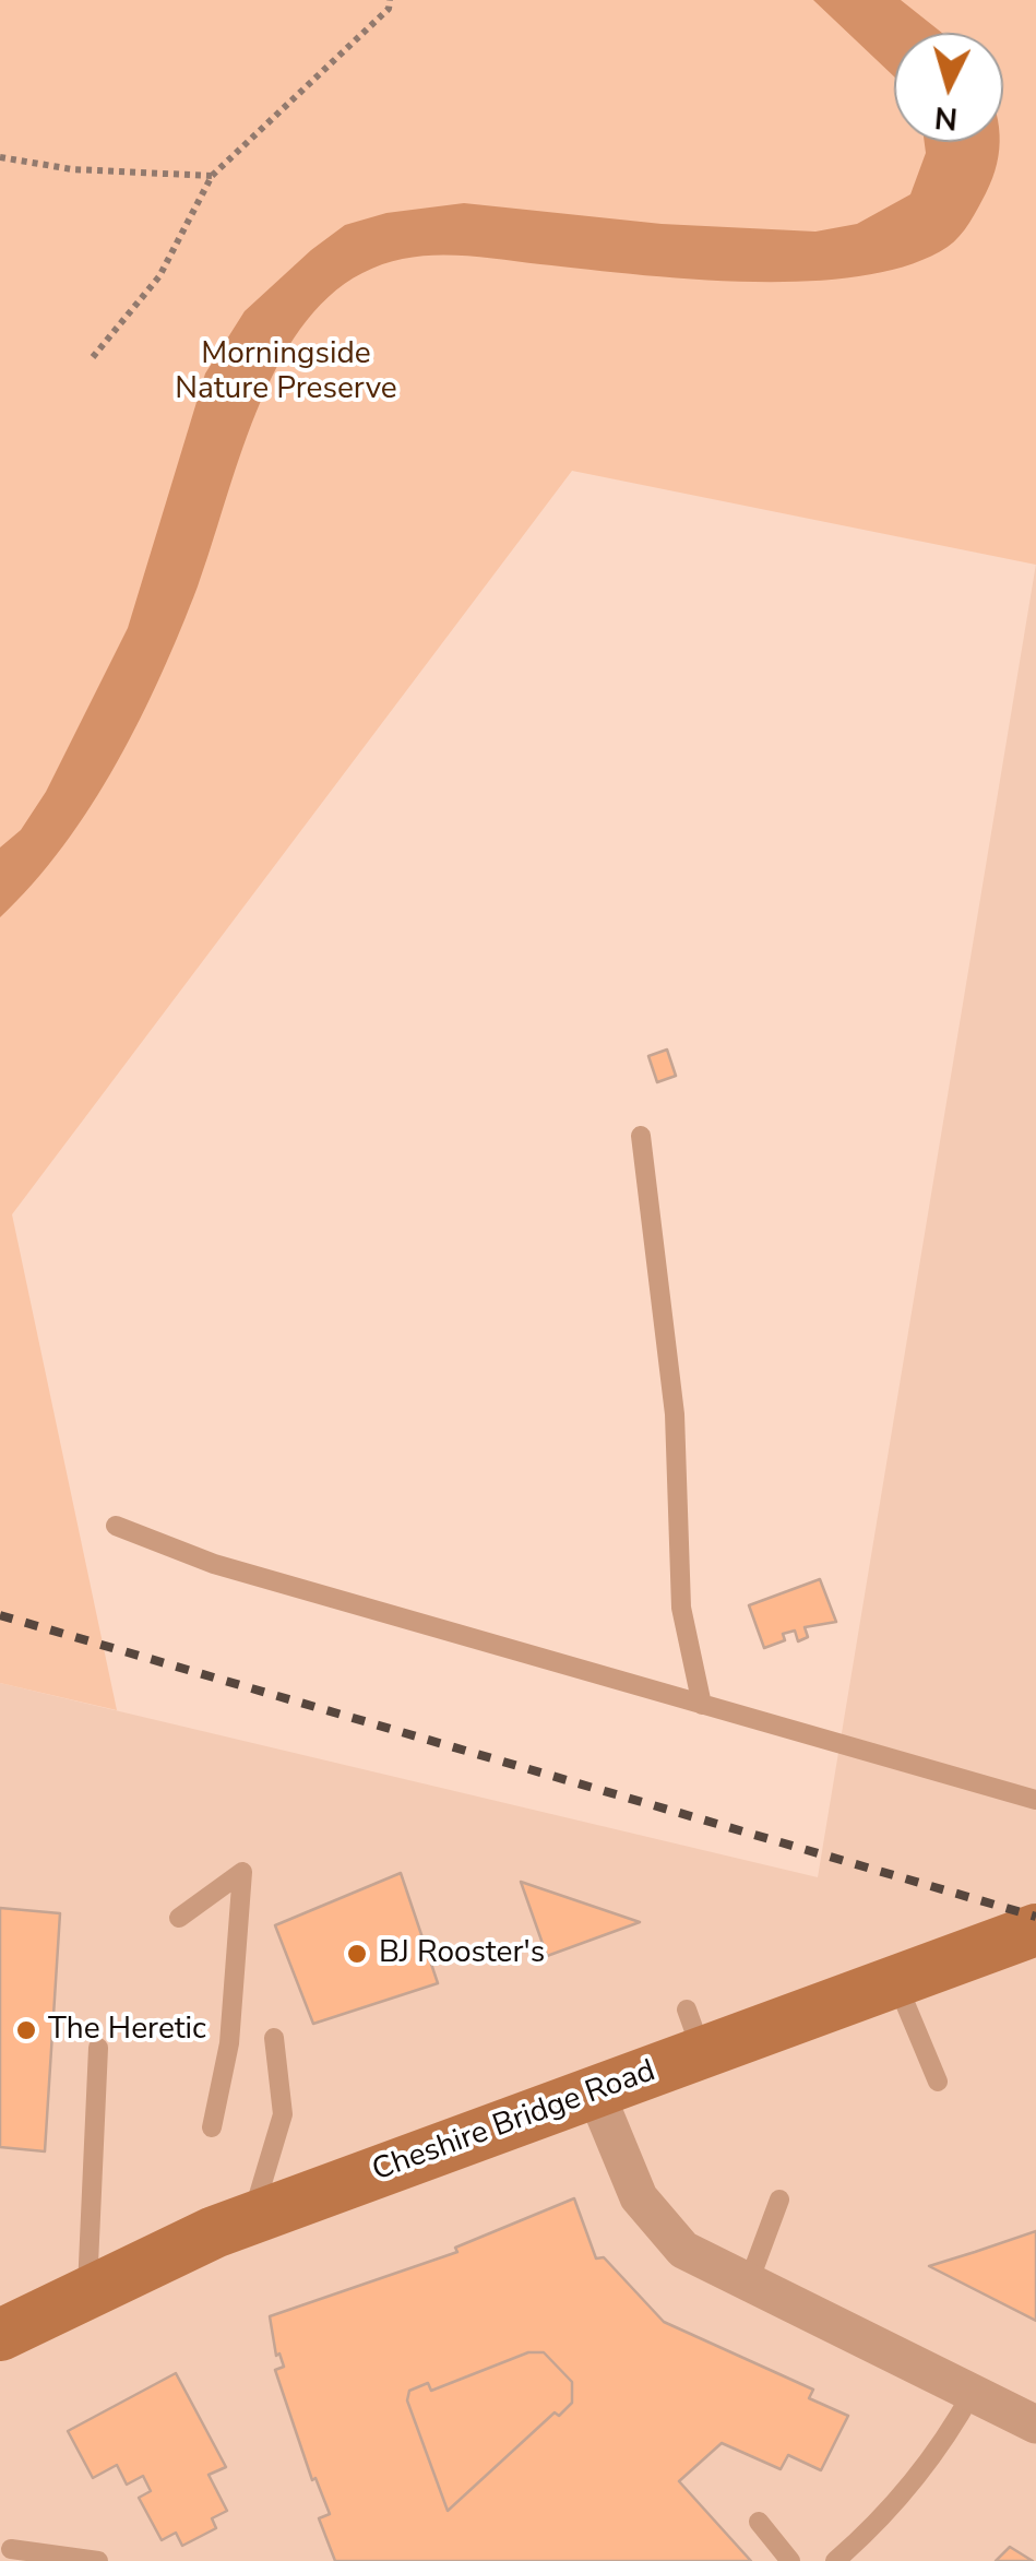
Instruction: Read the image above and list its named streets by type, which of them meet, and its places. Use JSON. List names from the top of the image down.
{
  "streets": {
    "main road": ["Cheshire Bridge Road"]
  },
  "parks": ["Morningside Nature Preserve"],
  "places": ["BJ Rooster's", "The Heretic"],
  "north": "bottom"
}
